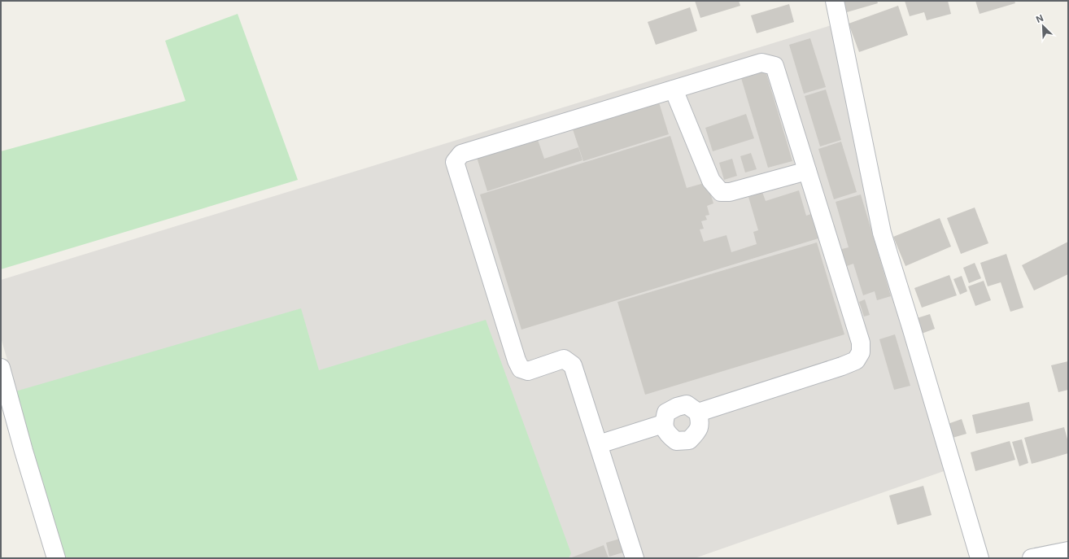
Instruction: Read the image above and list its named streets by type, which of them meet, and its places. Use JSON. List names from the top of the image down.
{
  "north": "top left"
}
